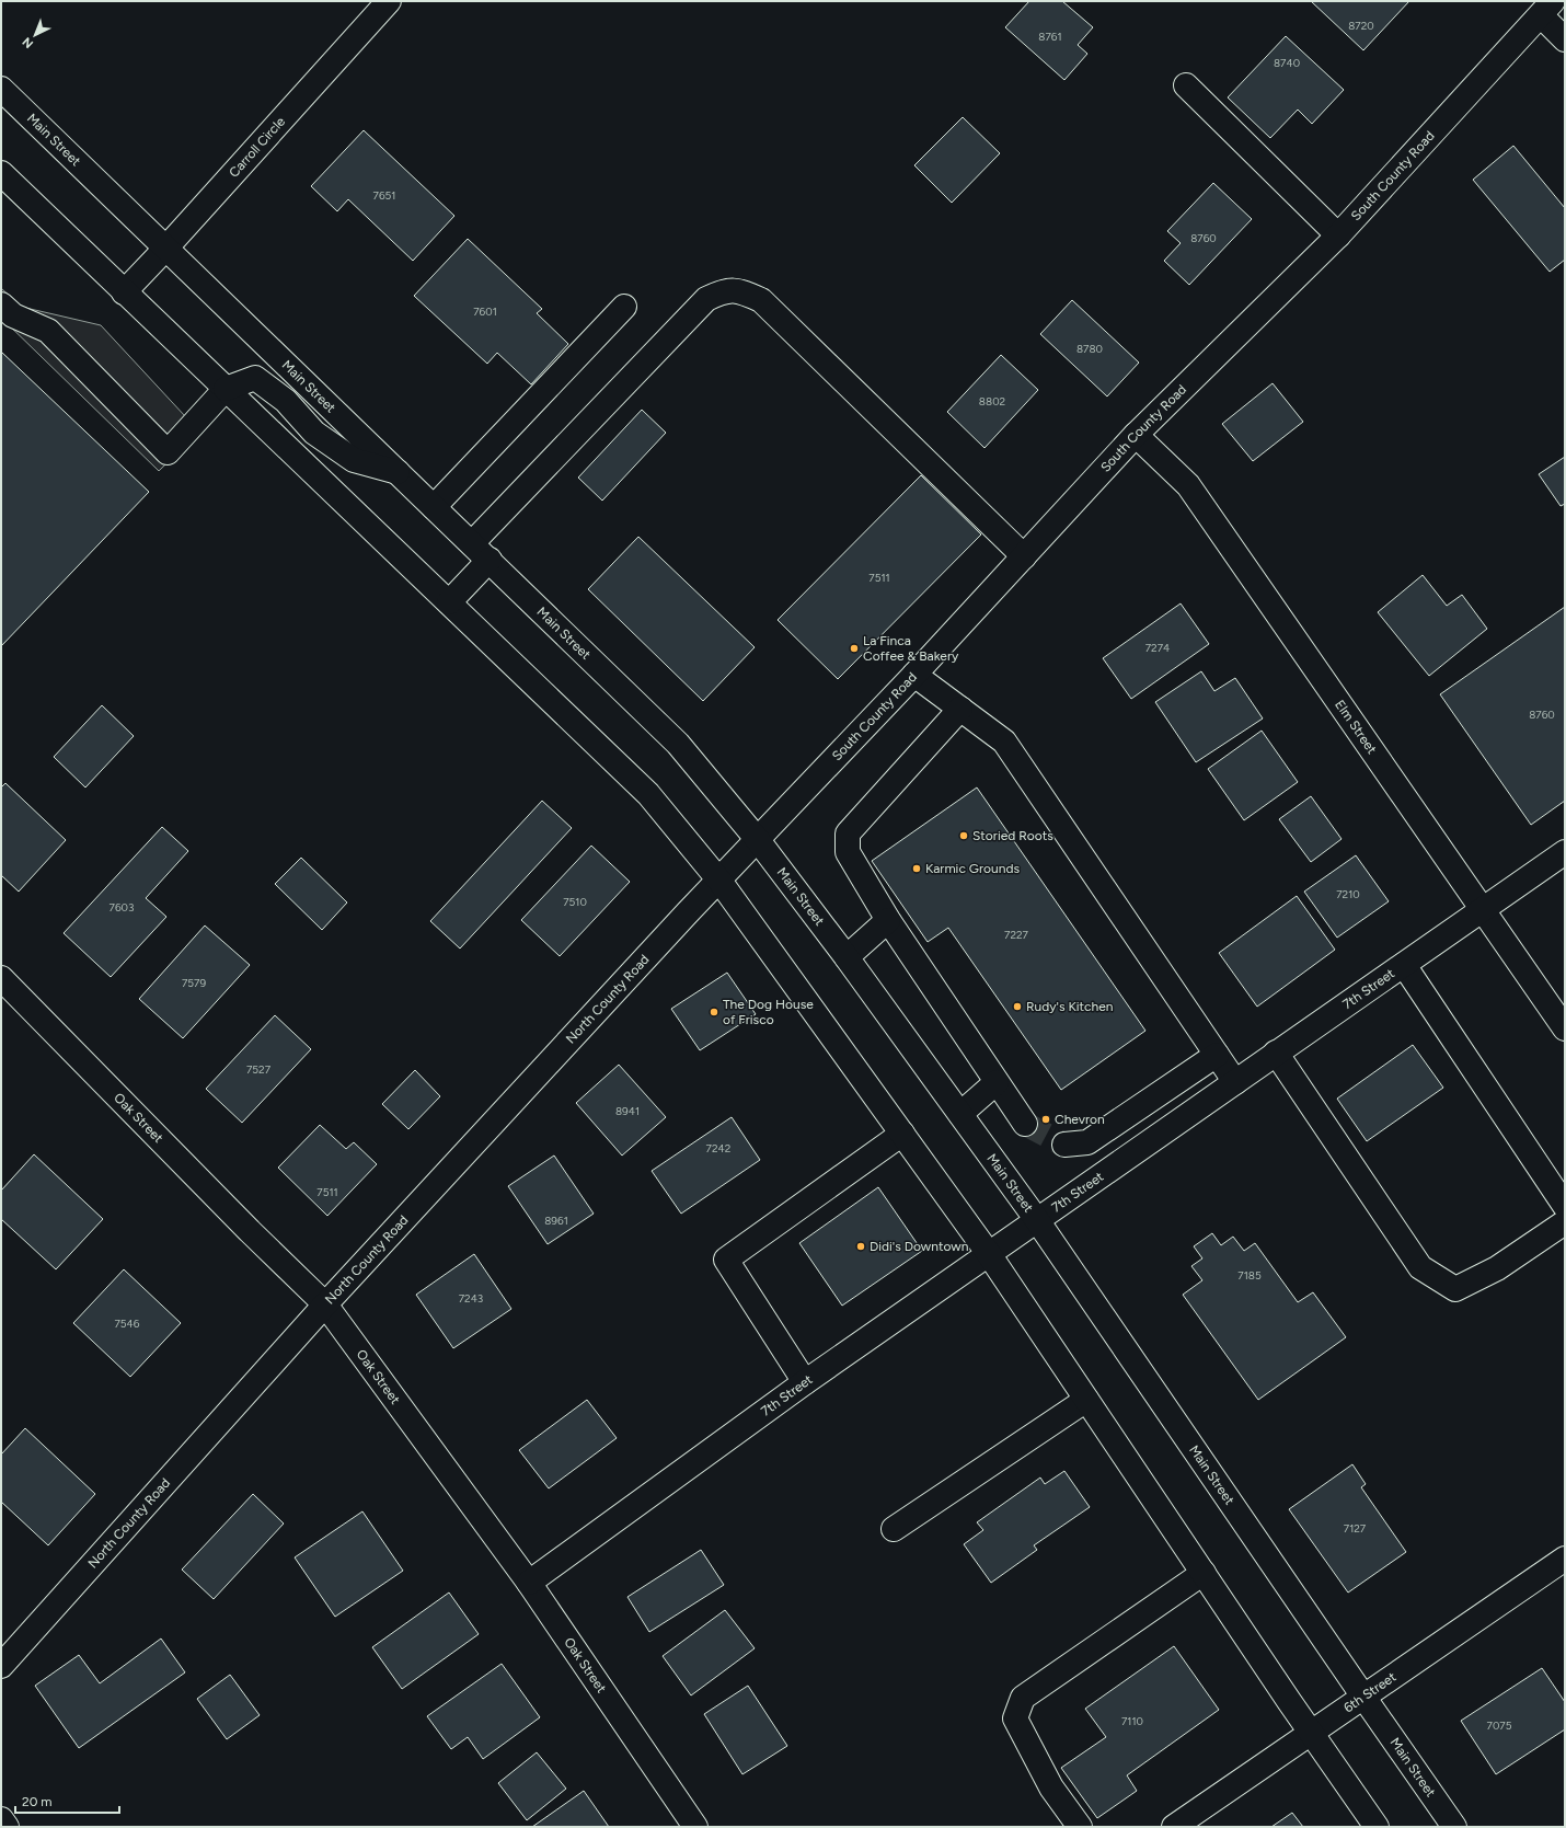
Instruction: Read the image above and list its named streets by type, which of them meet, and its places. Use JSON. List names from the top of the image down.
{
  "streets": {
    "street": [
      "Main Street",
      "Carroll Circle",
      "South County Road",
      "Elm Street",
      "7th Street",
      "North County Road",
      "Oak Street",
      "6th Street"
    ]
  },
  "crossings": [
    ["Main Street", "Carroll Circle"],
    ["Main Street", "South County Road"],
    ["Main Street", "7th Street"],
    ["Main Street", "6th Street"],
    ["South County Road", "Elm Street"],
    ["South County Road", "North County Road"],
    ["Elm Street", "7th Street"],
    ["7th Street", "Oak Street"],
    ["North County Road", "Oak Street"]
  ],
  "places": [
    "La Finca Coffee & Bakery",
    "Storied Roots",
    "Karmic Grounds",
    "Rudy's Kitchen",
    "The Dog House of Frisco",
    "Chevron",
    "Didi's Downtown"
  ],
  "house_numbers": [
    "8720",
    "8761",
    "8740",
    "7651",
    "8760",
    "7601",
    "8780",
    "8802",
    "7511",
    "7274",
    "8760",
    "7210",
    "7510",
    "7603",
    "7227",
    "7579",
    "7527",
    "8941",
    "7242",
    "7511",
    "8961",
    "7185",
    "7243",
    "7546",
    "7127",
    "7110",
    "7075"
  ],
  "scale_bar": "20 m",
  "north": "bottom left"
}
